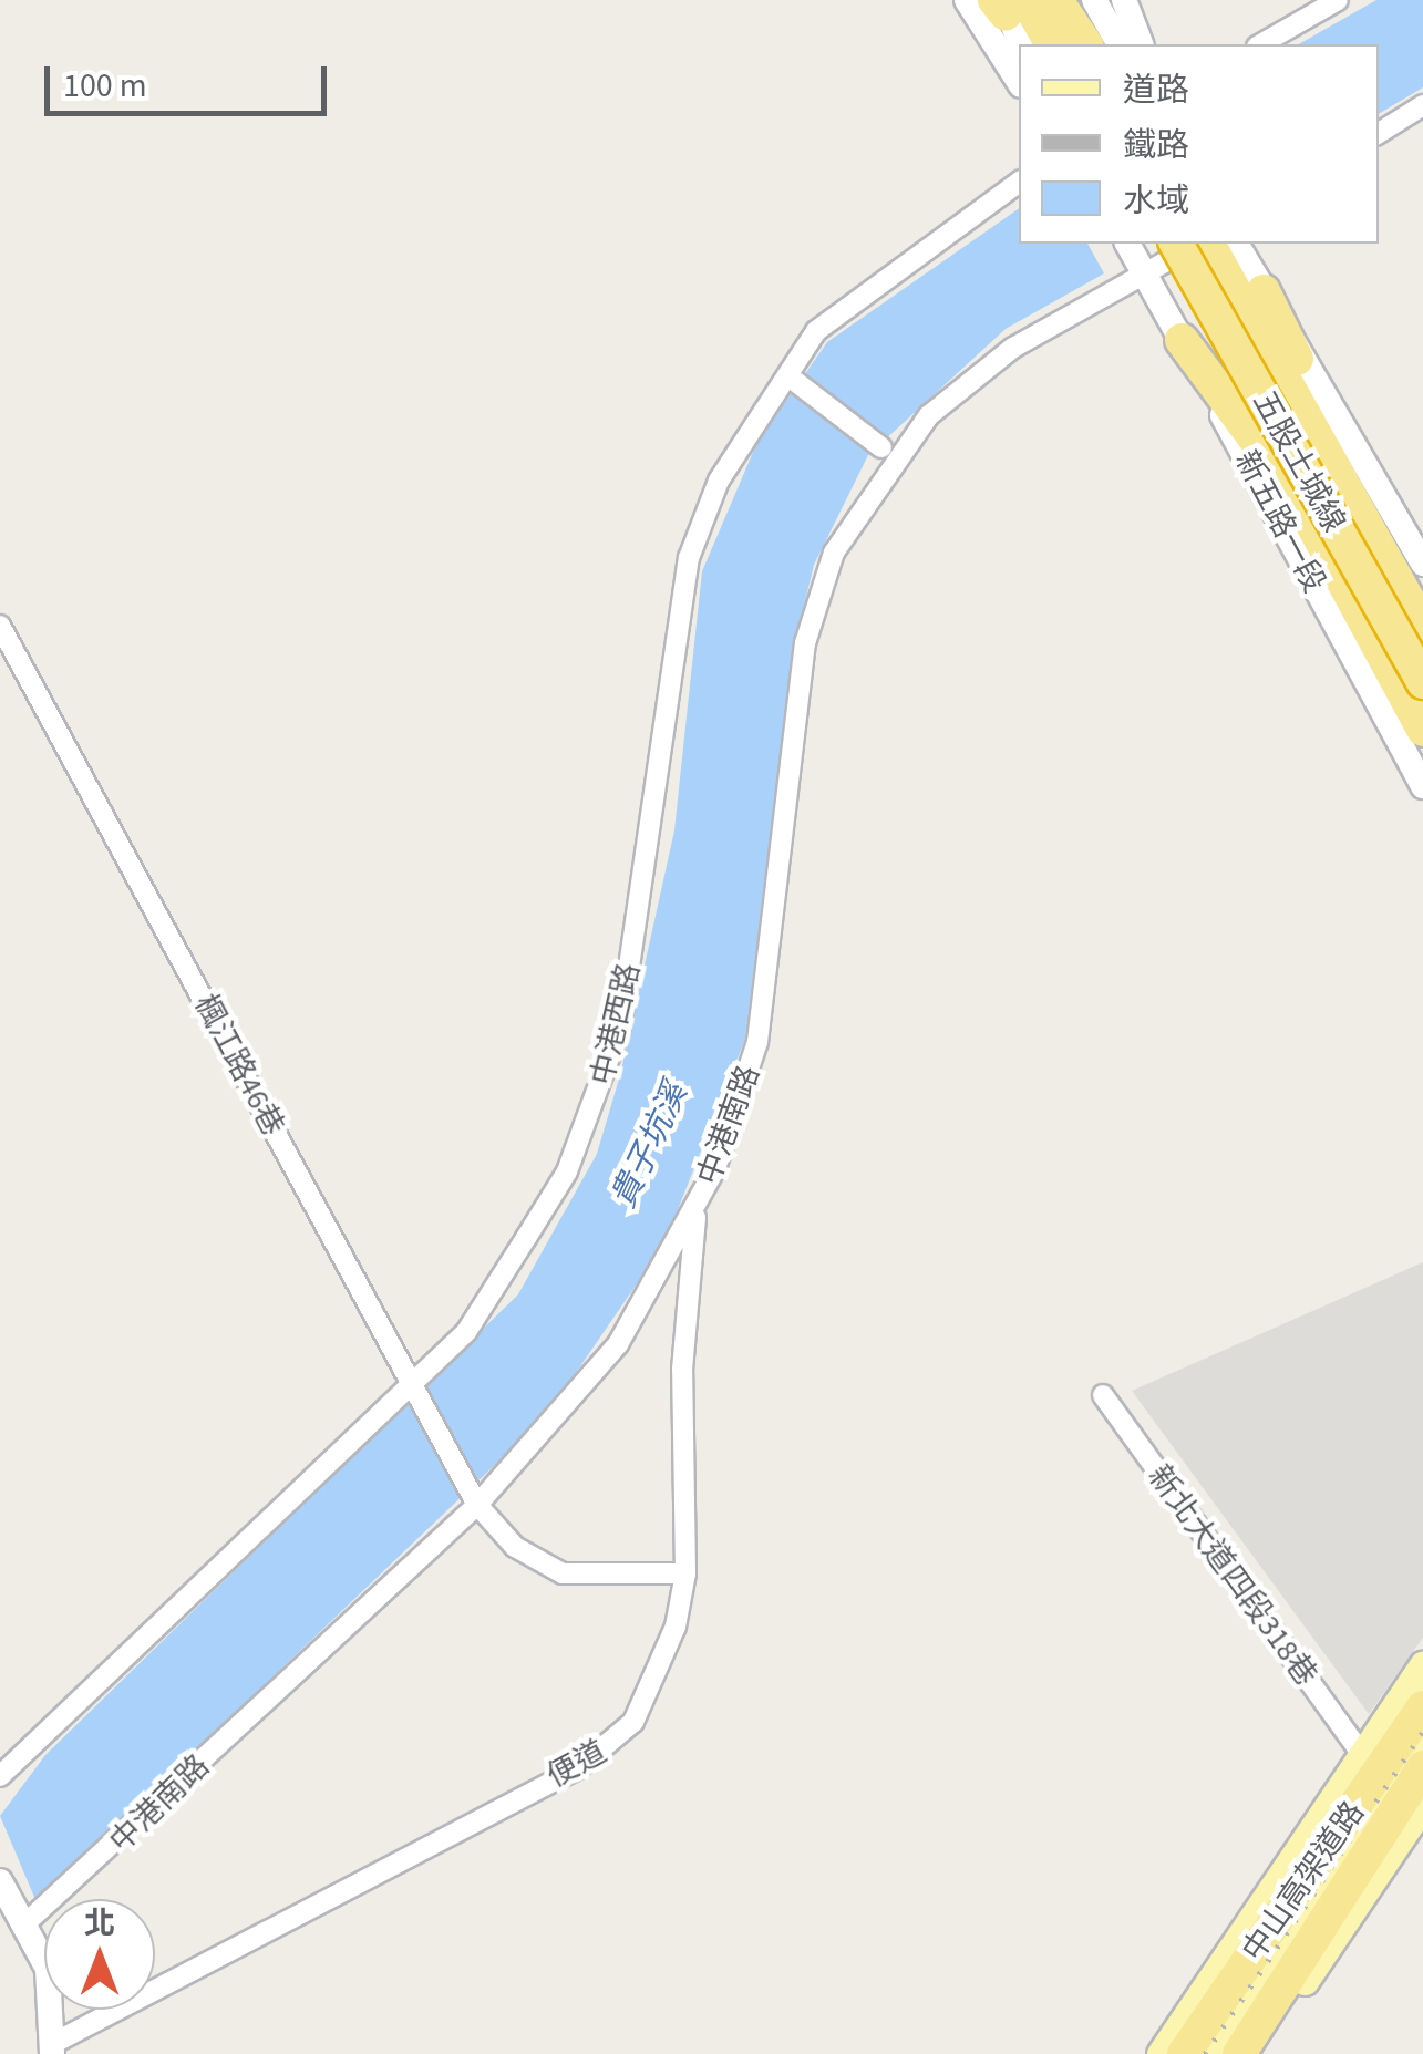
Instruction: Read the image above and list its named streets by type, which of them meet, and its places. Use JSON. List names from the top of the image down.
{
  "streets": {
    "highway": ["五股土城線", "中山高架道路"],
    "main road": ["新五路一段", "便道"],
    "street": [
      "中港西路",
      "楓江路46巷",
      "中港南路",
      "新北大道四段318巷"
    ]
  },
  "crossings": [
    ["新五路一段", "中港南路"],
    ["中港西路", "楓江路46巷"],
    ["楓江路46巷", "中港南路"],
    ["楓江路46巷", "便道"],
    ["中港南路", "便道"]
  ],
  "water": ["貴子坑溪"],
  "legend": ["道路", "鐵路", "水域"],
  "scale_bar": "100 m",
  "north": "top"
}
